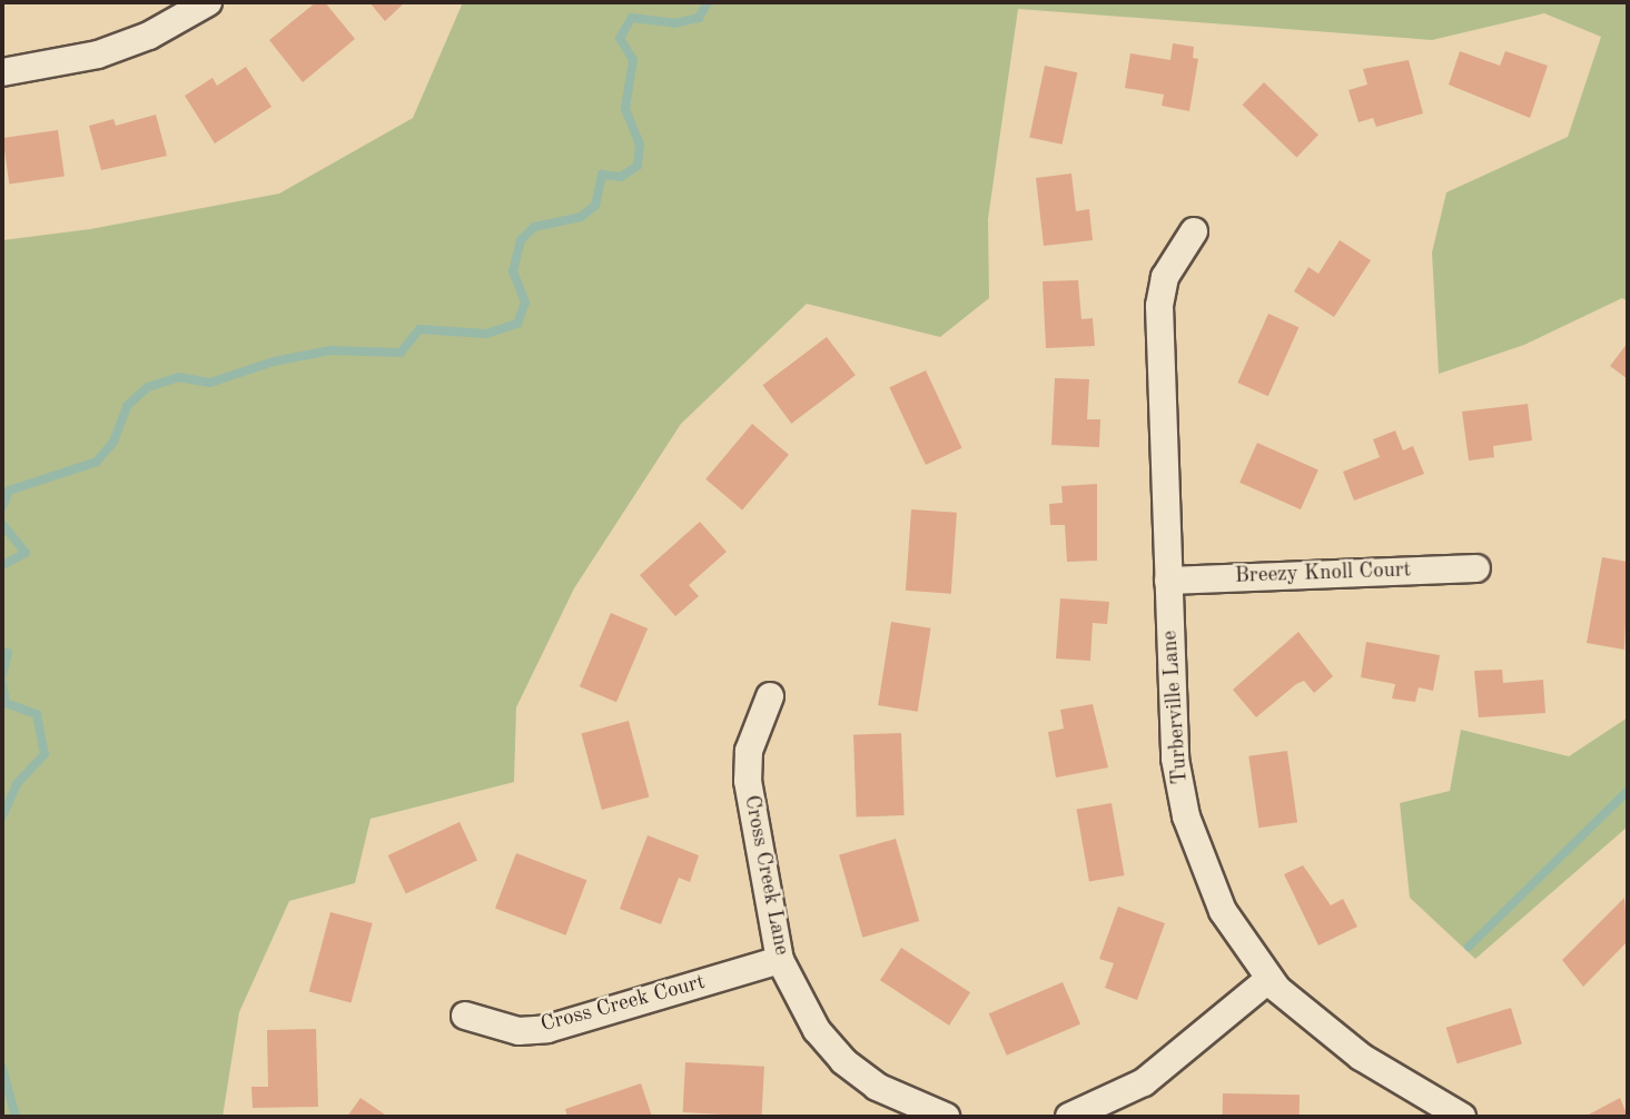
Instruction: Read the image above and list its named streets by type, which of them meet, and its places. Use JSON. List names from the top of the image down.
{
  "streets": {
    "street": [
      "Breezy Knoll Court",
      "Turberville Lane",
      "Cross Creek Lane",
      "Cross Creek Court"
    ]
  },
  "crossings": [
    ["Breezy Knoll Court", "Turberville Lane"],
    ["Cross Creek Lane", "Cross Creek Court"]
  ]
}
